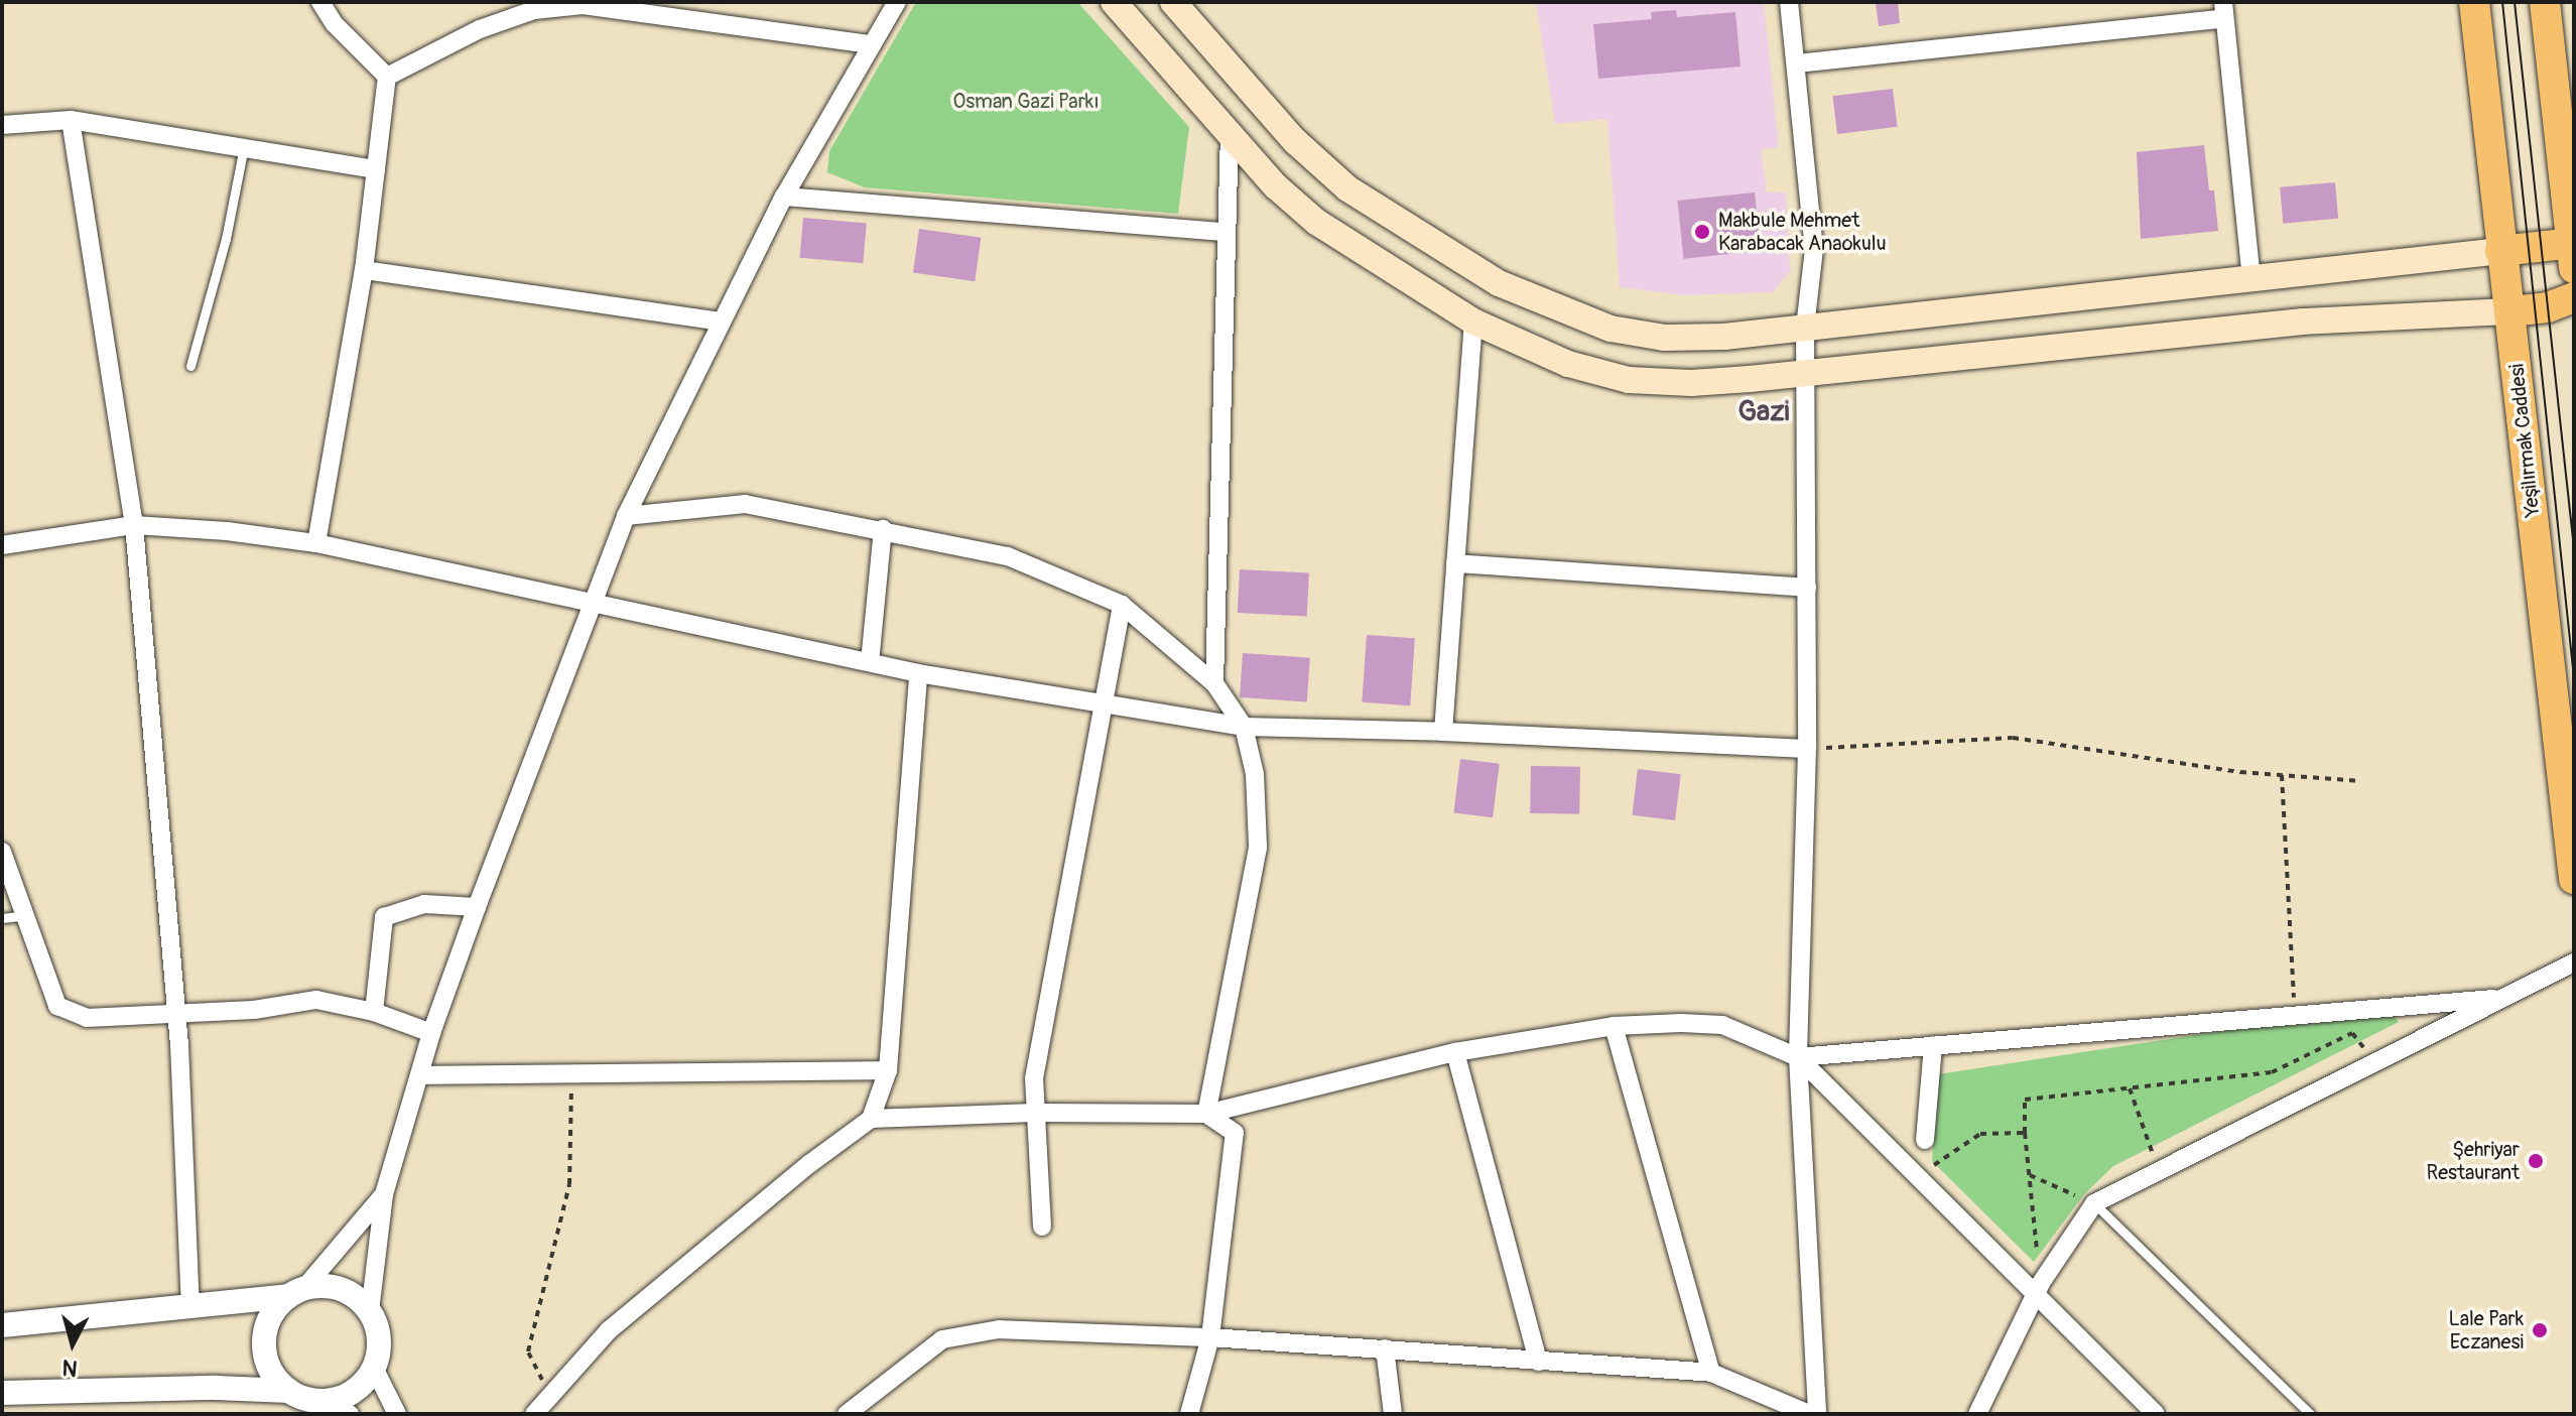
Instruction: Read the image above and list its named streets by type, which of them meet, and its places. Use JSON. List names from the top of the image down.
{
  "streets": {
    "main road": ["Yeşilırmak Caddesi"]
  },
  "districts": ["Gazi"],
  "parks": ["Osman Gazi Parkı"],
  "places": ["Makbule Mehmet Karabacak Anaokulu", "Şehriyar Restaurant", "Lale Park Eczanesi"],
  "north": "bottom"
}
